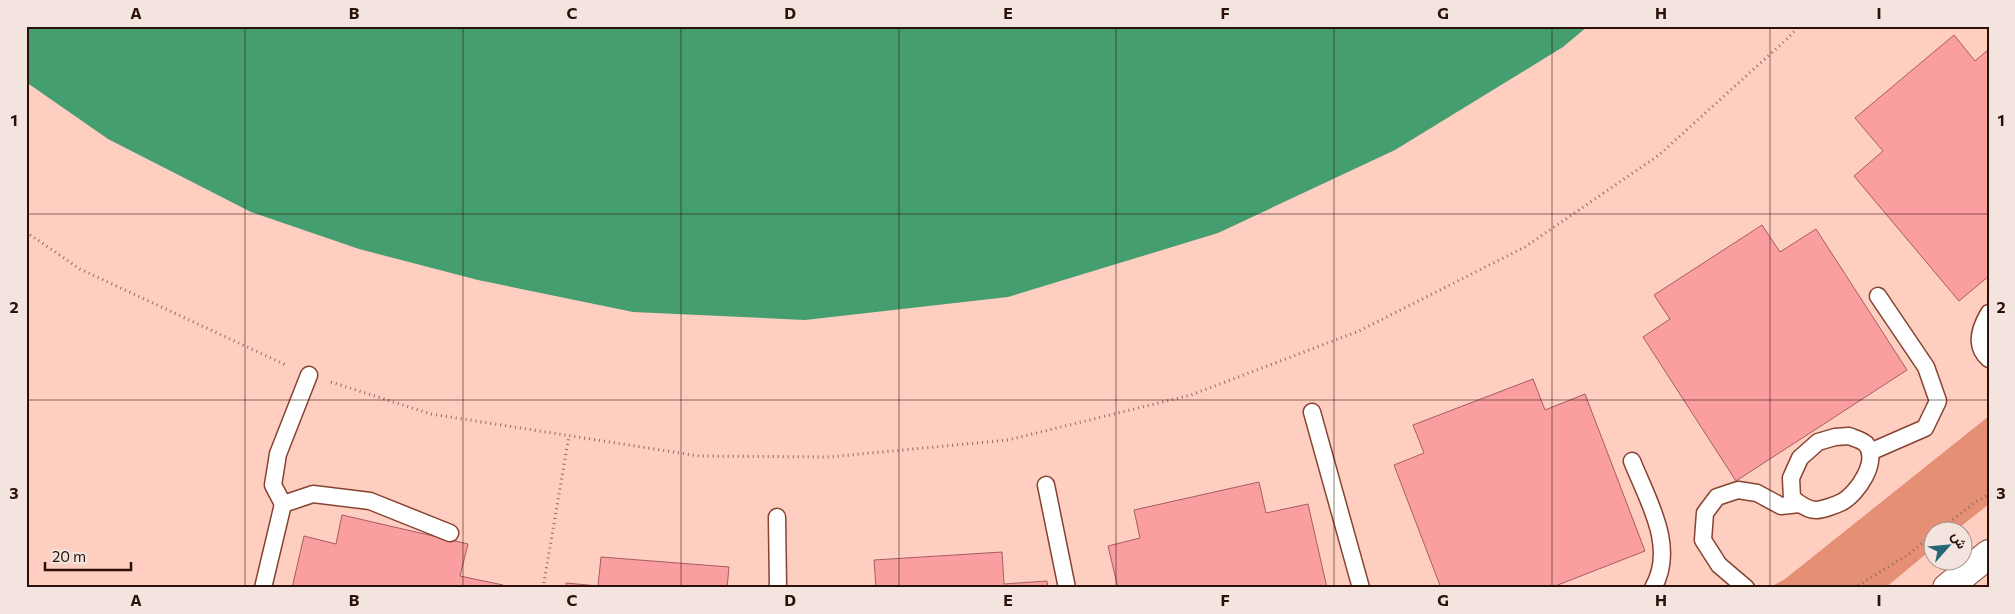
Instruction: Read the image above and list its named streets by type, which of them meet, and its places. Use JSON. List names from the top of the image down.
{
  "scale_bar": "20 m",
  "north": "top right",
  "grid": {
    "columns": [
      "A",
      "B",
      "C",
      "D",
      "E",
      "F",
      "G",
      "H",
      "I"
    ],
    "rows": ["1", "2", "3"]
  }
}
